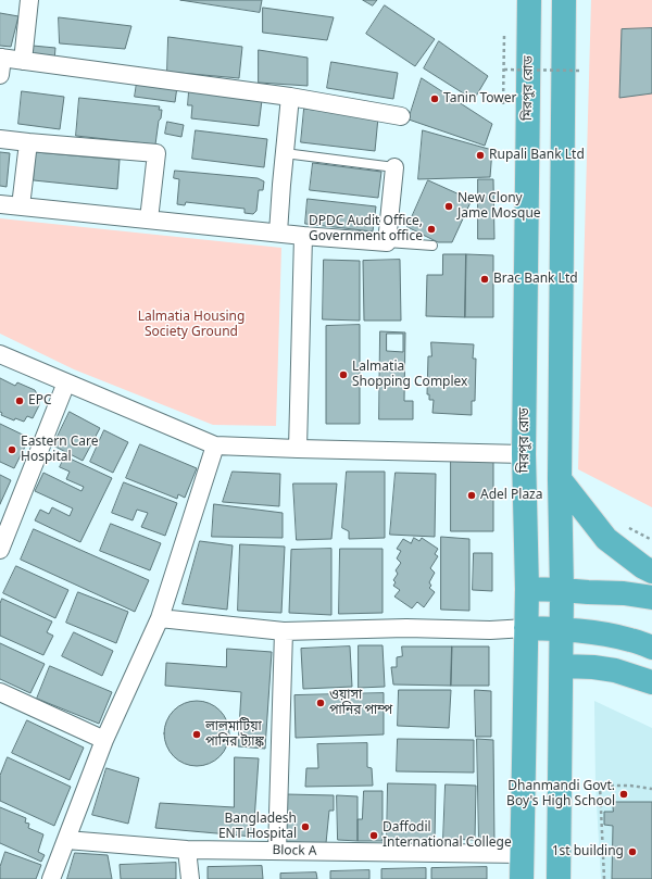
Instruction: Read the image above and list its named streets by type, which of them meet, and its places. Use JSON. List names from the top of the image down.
{
  "streets": {
    "highway": ["মিরপুর রোড"],
    "street": ["Block A"]
  },
  "crossings": [
    ["মিরপুর রোড", "Block A"]
  ],
  "parks": ["Lalmatia Housing Society Ground"],
  "places": [
    "Tanin Tower",
    "Rupali Bank Ltd",
    "New Clony Jame Mosque",
    "DPDC Audit Office, Government office",
    "Brac Bank Ltd",
    "Lalmatia Shopping Complex",
    "EPC",
    "Eastern Care Hospital",
    "Adel Plaza",
    "ওয়াসা পানির পাম্প",
    "লালমাটিয়া পানির ট্যাঙ্ক",
    "Dhanmandi Govt. Boy's High School",
    "Bangladesh ENT Hospital",
    "Daffodil International College",
    "1st building"
  ]
}
